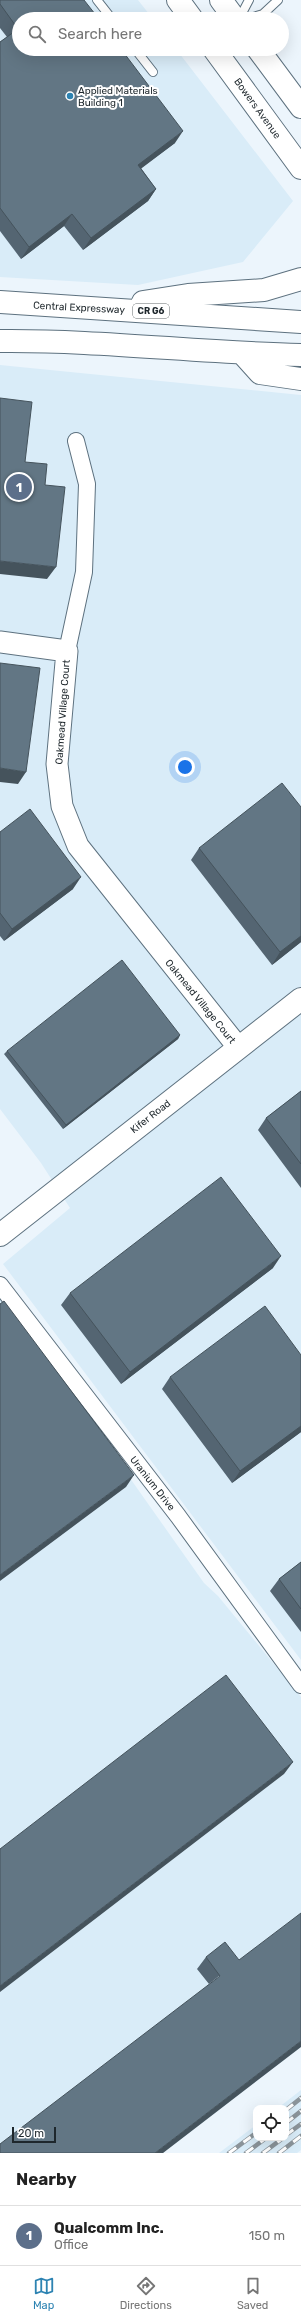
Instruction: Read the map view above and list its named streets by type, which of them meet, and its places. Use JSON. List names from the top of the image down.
{
  "streets": {
    "main road": [
      "Bowers Avenue",
      "Central Expressway",
      "CR G6",
      "Kifer Road"
    ],
    "street": ["Oakmead Village Court", "Uranium Drive"]
  },
  "crossings": [
    ["Oakmead Village Court", "Kifer Road"]
  ],
  "places": ["Applied Materials Building 1"],
  "scale_bar": "20 m",
  "page": {
    "search": "Search here",
    "pins": "1",
    "scale": "20 m",
    "heading": "Nearby",
    "list": [
      {
        "mark": "1",
        "name": "Qualcomm Inc.",
        "note": "Office",
        "value": "150 m"
      }
    ],
    "nav": ["Map", "Directions", "Saved"]
  }
}
